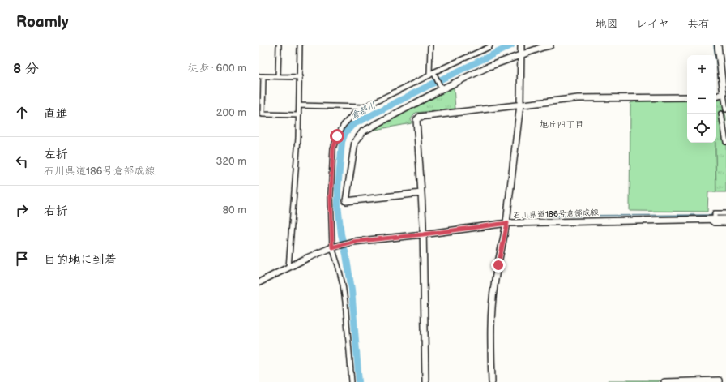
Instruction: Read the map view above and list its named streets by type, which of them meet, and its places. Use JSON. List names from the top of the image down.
{
  "streets": {
    "street": ["石川県道186号倉部成線"]
  },
  "districts": ["旭丘四丁目"],
  "water": ["倉部川"],
  "page": {
    "header": "Roamly",
    "nav": ["地図", "レイヤ", "共有"],
    "heading": ["8 分", "徒歩 · 600 m"],
    "map_buttons": ["+", "−"],
    "list": [
      ["直進", "200 m"],
      ["左折", "石川県道186号倉部成線", "320 m"],
      ["右折", "80 m"],
      "目的地に到着"
    ]
  }
}
